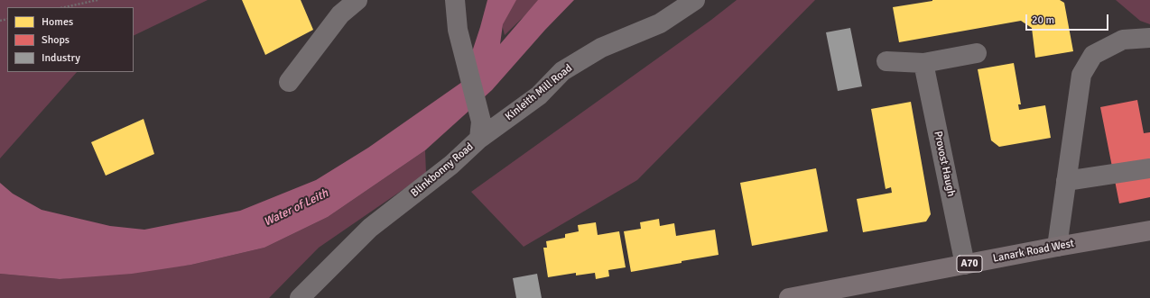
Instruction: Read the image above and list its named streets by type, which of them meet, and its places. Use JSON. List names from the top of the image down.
{
  "streets": {
    "main road": ["Lanark Road West", "A70"],
    "street": ["Kinleith Mill Road", "Provost Haugh", "Blinkbonny Road"]
  },
  "crossings": [
    ["Kinleith Mill Road", "Blinkbonny Road"],
    ["Provost Haugh", "Lanark Road West"]
  ],
  "water": ["Water of Leith"],
  "legend": ["Homes", "Shops", "Industry"],
  "scale_bar": "20 m"
}
